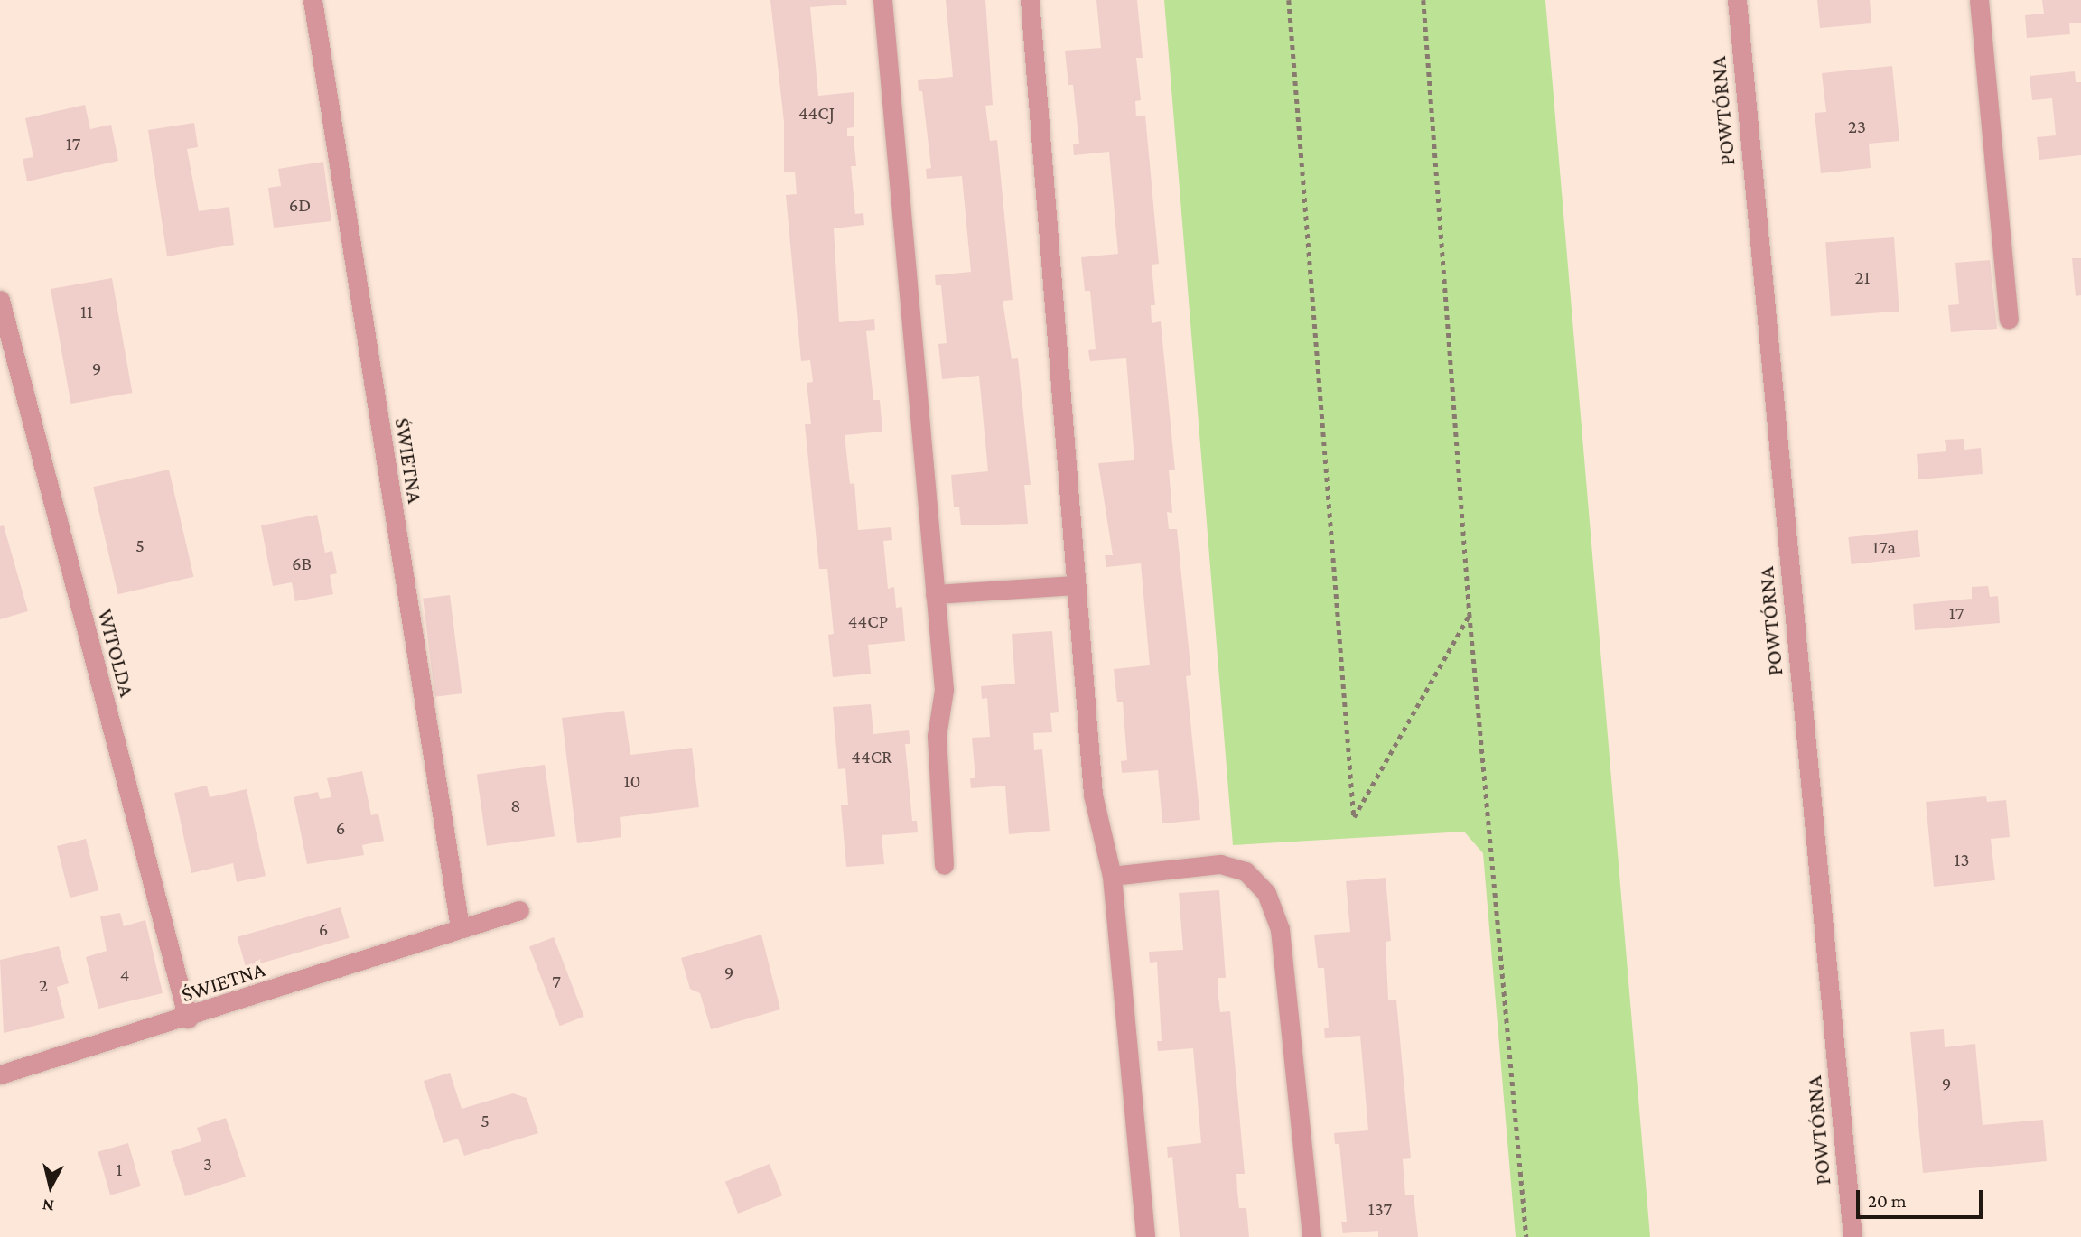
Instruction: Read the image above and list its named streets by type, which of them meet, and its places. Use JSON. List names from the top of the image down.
{
  "streets": {
    "street": ["POWTÓRNA", "ŚWIETNA", "WITOLDA"]
  },
  "crossings": [
    ["ŚWIETNA", "WITOLDA"]
  ],
  "house_numbers": [
    "44CJ",
    "23",
    "17",
    "6D",
    "21",
    "11",
    "9",
    "5",
    "17a",
    "6B",
    "17",
    "44CP",
    "44CR",
    "10",
    "8",
    "6",
    "13",
    "6",
    "9",
    "4",
    "7",
    "2",
    "9",
    "5",
    "3",
    "1",
    "137"
  ],
  "scale_bar": "20 m",
  "north": "bottom"
}
